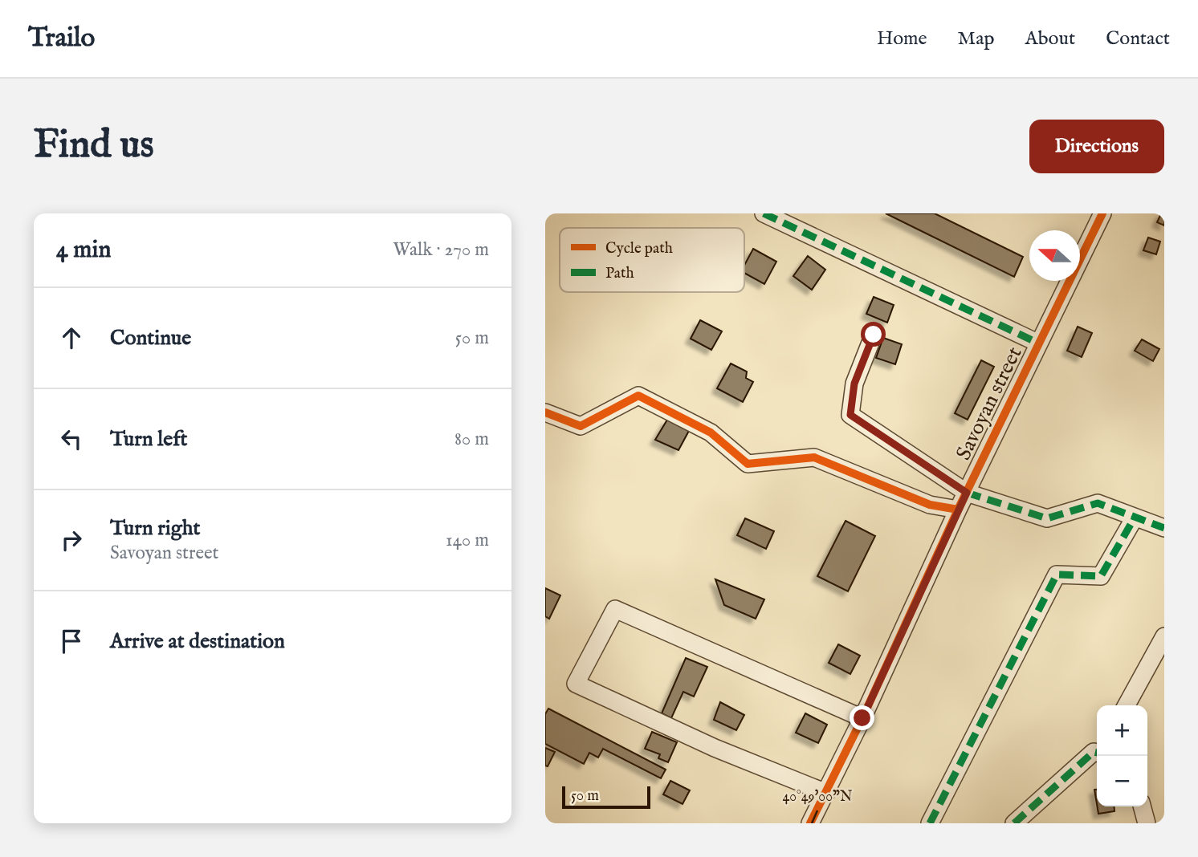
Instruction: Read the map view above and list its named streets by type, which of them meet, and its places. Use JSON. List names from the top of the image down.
{
  "streets": {
    "street": ["Savoyan street"]
  },
  "legend": ["Cycle path", "Path"],
  "scale_bar": "50 m",
  "north": "left",
  "page": {
    "header": "Trailo",
    "nav": [
      "Home",
      "Map",
      "About",
      "Contact"
    ],
    "buttons": "Directions",
    "title": "Find us",
    "heading": ["4 min", "Walk · 270 m"],
    "list": [
      ["Continue", "50 m"],
      ["Turn left", "80 m"],
      ["Turn right", "Savoyan street", "140 m"],
      "Arrive at destination"
    ],
    "map_buttons": ["+", "−"],
    "scale": "50 m"
  },
  "coordinates": ["40°49'00\"N"]
}
